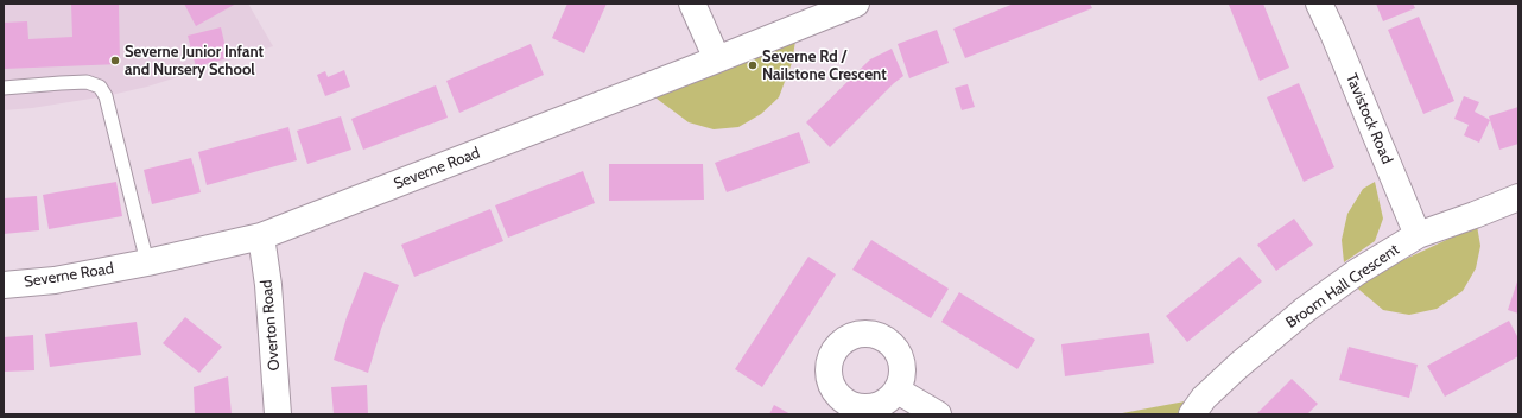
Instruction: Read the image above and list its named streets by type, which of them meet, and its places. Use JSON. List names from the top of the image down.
{
  "streets": {
    "street": [
      "Tavistock Road",
      "Severne Road",
      "Broom Hall Crescent",
      "Overton Road"
    ]
  },
  "crossings": [
    ["Tavistock Road", "Broom Hall Crescent"],
    ["Severne Road", "Overton Road"]
  ],
  "places": ["Severne Junior Infant and Nursery School", "Severne Rd / Nailstone Crescent"]
}
